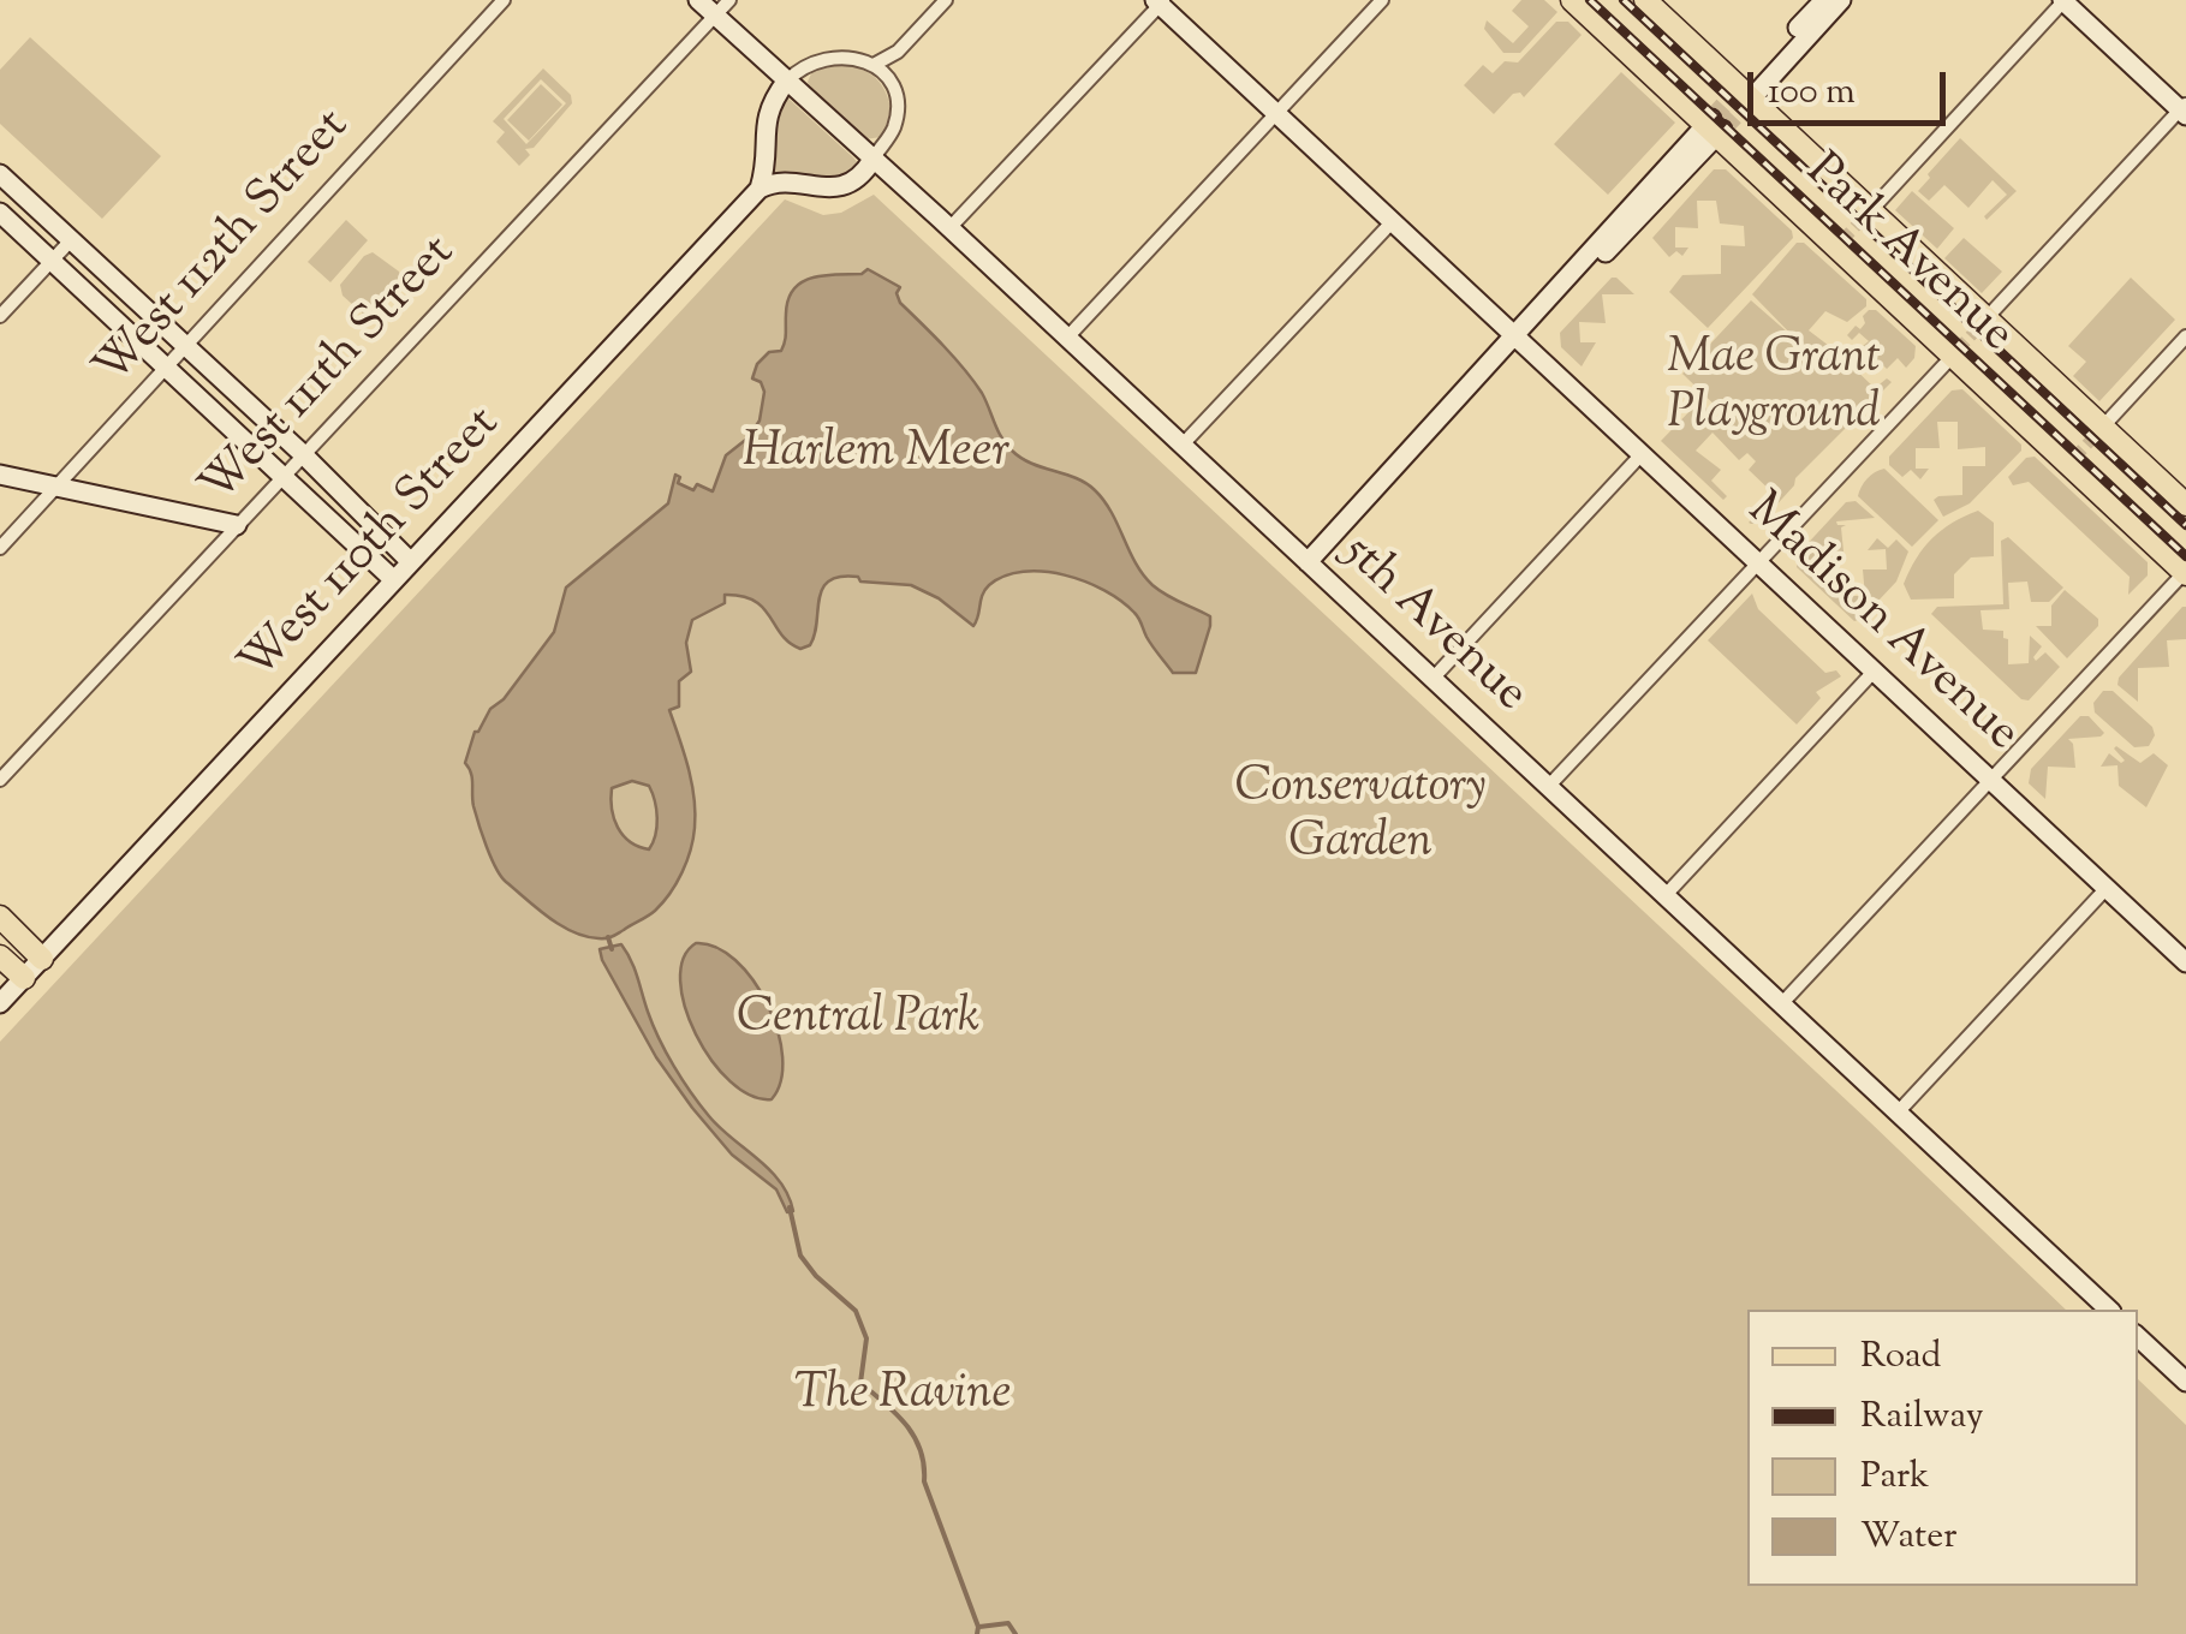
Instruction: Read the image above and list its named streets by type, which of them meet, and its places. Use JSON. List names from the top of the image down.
{
  "streets": {
    "main road": [
      "Park Avenue",
      "West 110th Street",
      "Madison Avenue",
      "5th Avenue"
    ],
    "street": ["West 112th Street", "West 111th Street"]
  },
  "crossings": [
    ["West 111th Street", "5th Avenue"]
  ],
  "water": ["Harlem Meer"],
  "parks": [
    "Mae Grant Playground",
    "Conservatory Garden",
    "Central Park",
    "The Ravine"
  ],
  "legend": [
    "Road",
    "Railway",
    "Park",
    "Water"
  ],
  "scale_bar": "100 m"
}
